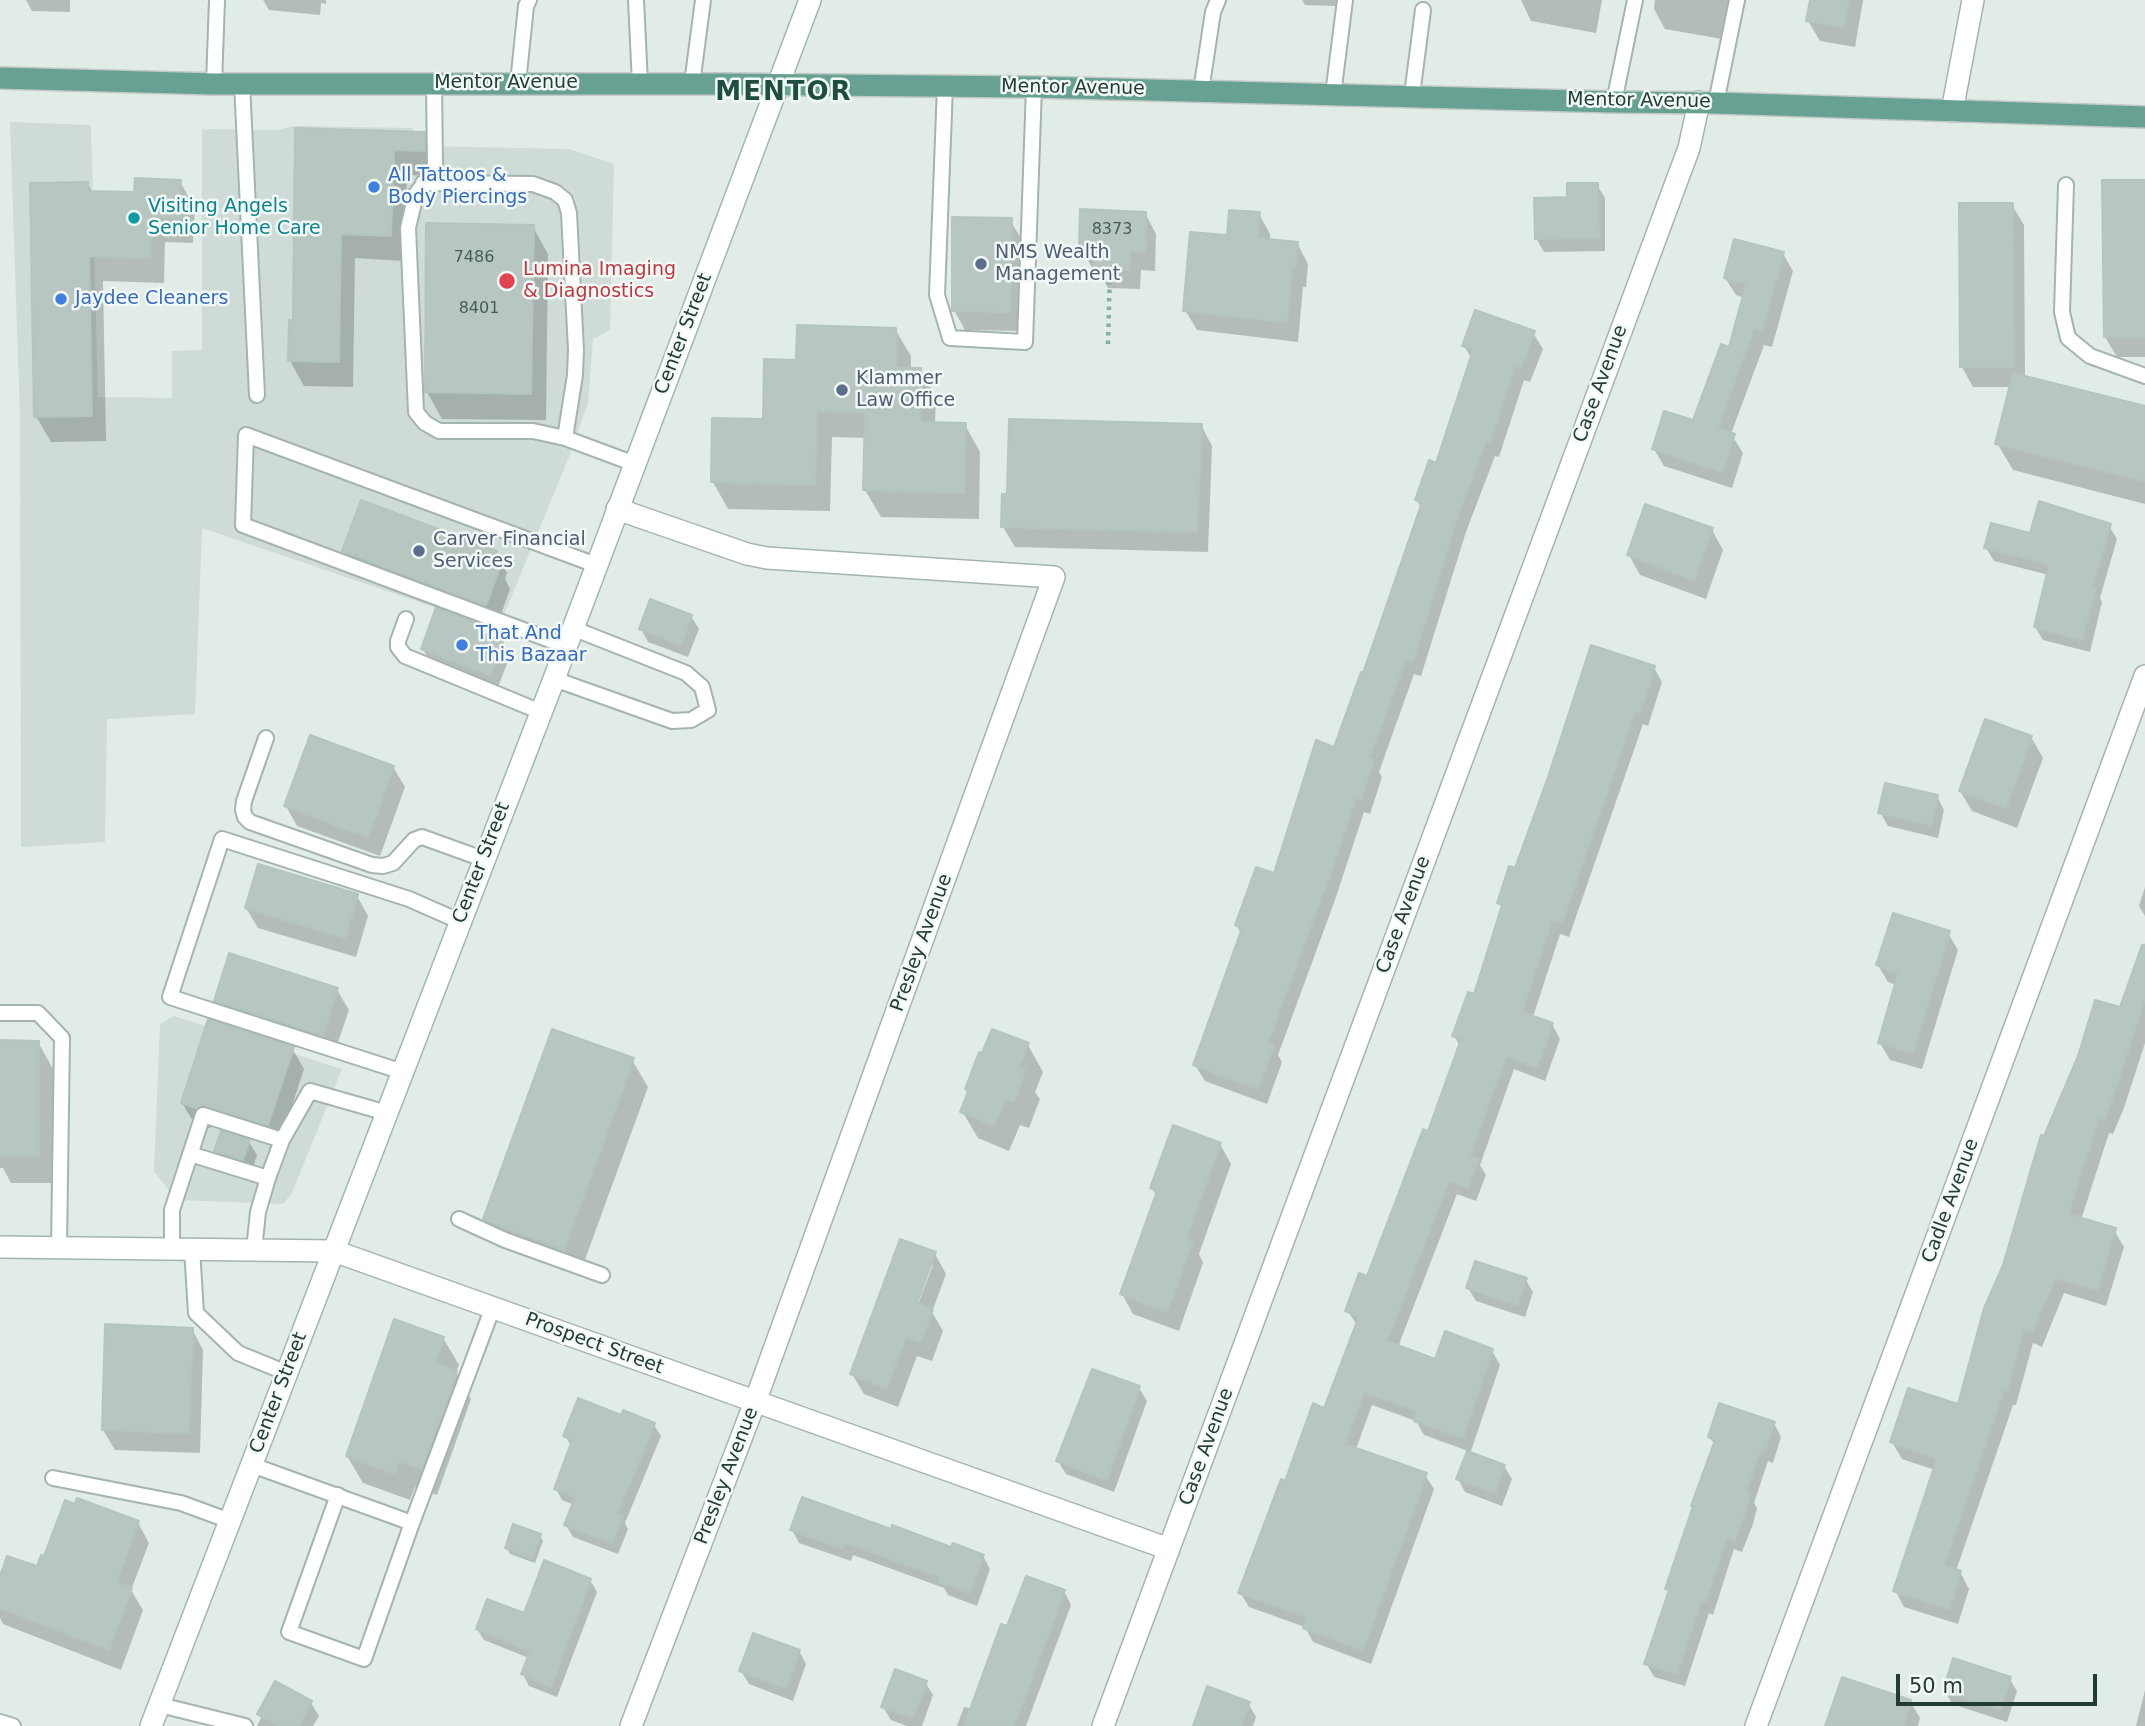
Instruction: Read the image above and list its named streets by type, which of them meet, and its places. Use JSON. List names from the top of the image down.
{
  "streets": {
    "main road": ["Mentor Avenue"],
    "street": [
      "Center Street",
      "Case Avenue",
      "Presley Avenue",
      "Cadle Avenue",
      "Prospect Street"
    ]
  },
  "crossings": [
    ["Mentor Avenue", "Center Street"],
    ["Mentor Avenue", "Case Avenue"],
    ["Center Street", "Presley Avenue"],
    ["Center Street", "Prospect Street"],
    ["Case Avenue", "Prospect Street"],
    ["Presley Avenue", "Prospect Street"]
  ],
  "districts": ["MENTOR"],
  "places": [
    "All Tattoos & Body Piercings",
    "Visiting Angels Senior Home Care",
    "NMS Wealth Management",
    "Lumina Imaging & Diagnostics",
    "Jaydee Cleaners",
    "Klammer Law Office",
    "Carver Financial Services",
    "That And This Bazaar"
  ],
  "house_numbers": ["8373", "7486", "8401"],
  "scale_bar": "50 m"
}
